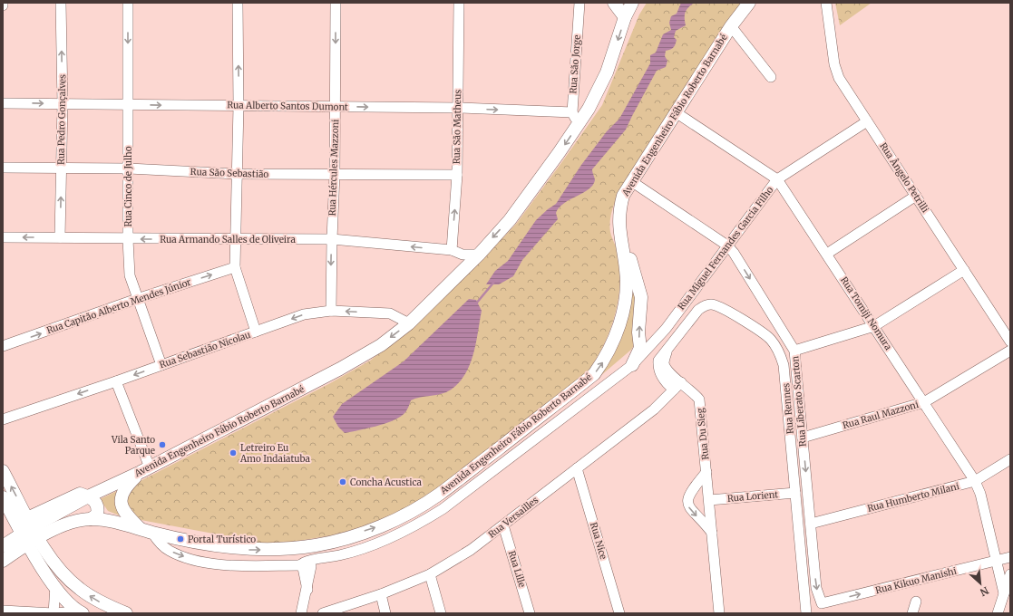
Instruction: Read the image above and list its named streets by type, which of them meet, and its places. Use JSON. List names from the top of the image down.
{
  "streets": {
    "main road": ["Avenida Engenheiro Fábio Roberto Barnabé"],
    "street": [
      "Rua São Jorge",
      "Rua Alberto Santos Dumont",
      "Rua Pedro Gonçalves",
      "Rua São Matheus",
      "Rua Hércules Mazzoni",
      "Rua São Sebastião",
      "Rua Ângelo Petrilli",
      "Rua Cinco de Julho",
      "Rua Armando Salles de Oliveira",
      "Rua Miguel Fernandes Garcia Filho",
      "Rua Capitão Alberto Mendes Júnior",
      "Rua Tomiji Nomura",
      "Rua Sebastião Nicolau",
      "Rua Liberato Scarton",
      "Rua Rennes",
      "Rua Raul Mazzoni",
      "Rua Du Sieg",
      "Rua Lorient",
      "Rua Humberto Milani",
      "Rua Versailles",
      "Rua Nice",
      "Rua Lille",
      "Rua Kikuo Manishi"
    ]
  },
  "crossings": [
    ["Rua São Jorge", "Rua Alberto Santos Dumont"],
    ["Rua Alberto Santos Dumont", "Rua Pedro Gonçalves"],
    ["Rua Alberto Santos Dumont", "Rua São Matheus"],
    ["Rua Alberto Santos Dumont", "Rua Hércules Mazzoni"],
    ["Rua Alberto Santos Dumont", "Rua Cinco de Julho"],
    ["Avenida Engenheiro Fábio Roberto Barnabé", "Rua Armando Salles de Oliveira"],
    ["Avenida Engenheiro Fábio Roberto Barnabé", "Rua Miguel Fernandes Garcia Filho"],
    ["Avenida Engenheiro Fábio Roberto Barnabé", "Rua Tomiji Nomura"],
    ["Avenida Engenheiro Fábio Roberto Barnabé", "Rua Sebastião Nicolau"],
    ["Avenida Engenheiro Fábio Roberto Barnabé", "Rua Liberato Scarton"],
    ["Rua Pedro Gonçalves", "Rua São Sebastião"],
    ["Rua Pedro Gonçalves", "Rua Armando Salles de Oliveira"],
    ["Rua São Matheus", "Rua São Sebastião"],
    ["Rua São Matheus", "Rua Armando Salles de Oliveira"],
    ["Rua Hércules Mazzoni", "Rua São Sebastião"],
    ["Rua Hércules Mazzoni", "Rua Armando Salles de Oliveira"],
    ["Rua Hércules Mazzoni", "Rua Sebastião Nicolau"],
    ["Rua São Sebastião", "Rua Cinco de Julho"],
    ["Rua Ângelo Petrilli", "Rua Miguel Fernandes Garcia Filho"],
    ["Rua Cinco de Julho", "Rua Armando Salles de Oliveira"],
    ["Rua Cinco de Julho", "Rua Capitão Alberto Mendes Júnior"],
    ["Rua Cinco de Julho", "Rua Sebastião Nicolau"],
    ["Rua Miguel Fernandes Garcia Filho", "Rua Tomiji Nomura"],
    ["Rua Miguel Fernandes Garcia Filho", "Rua Liberato Scarton"],
    ["Rua Tomiji Nomura", "Rua Raul Mazzoni"],
    ["Rua Tomiji Nomura", "Rua Humberto Milani"],
    ["Rua Tomiji Nomura", "Rua Kikuo Manishi"],
    ["Rua Liberato Scarton", "Rua Raul Mazzoni"],
    ["Rua Liberato Scarton", "Rua Humberto Milani"],
    ["Rua Liberato Scarton", "Rua Kikuo Manishi"],
    ["Rua Rennes", "Rua Lorient"],
    ["Rua Rennes", "Rua Versailles"],
    ["Rua Du Sieg", "Rua Lorient"],
    ["Rua Du Sieg", "Rua Versailles"],
    ["Rua Versailles", "Rua Nice"],
    ["Rua Versailles", "Rua Lille"]
  ],
  "one_way": [
    "Rua Alberto Santos Dumont",
    "Rua Pedro Gonçalves",
    "Rua Hércules Mazzoni",
    "Rua Armando Salles de Oliveira",
    "Rua Capitão Alberto Mendes Júnior",
    "Rua Sebastião Nicolau",
    "Rua Liberato Scarton",
    "Rua Kikuo Manishi"
  ],
  "places": [
    "Vila Santo Parque",
    "Letreiro Eu Amo Indaiatuba",
    "Concha Acustica",
    "Portal Turístico"
  ],
  "north": "bottom right"
}
